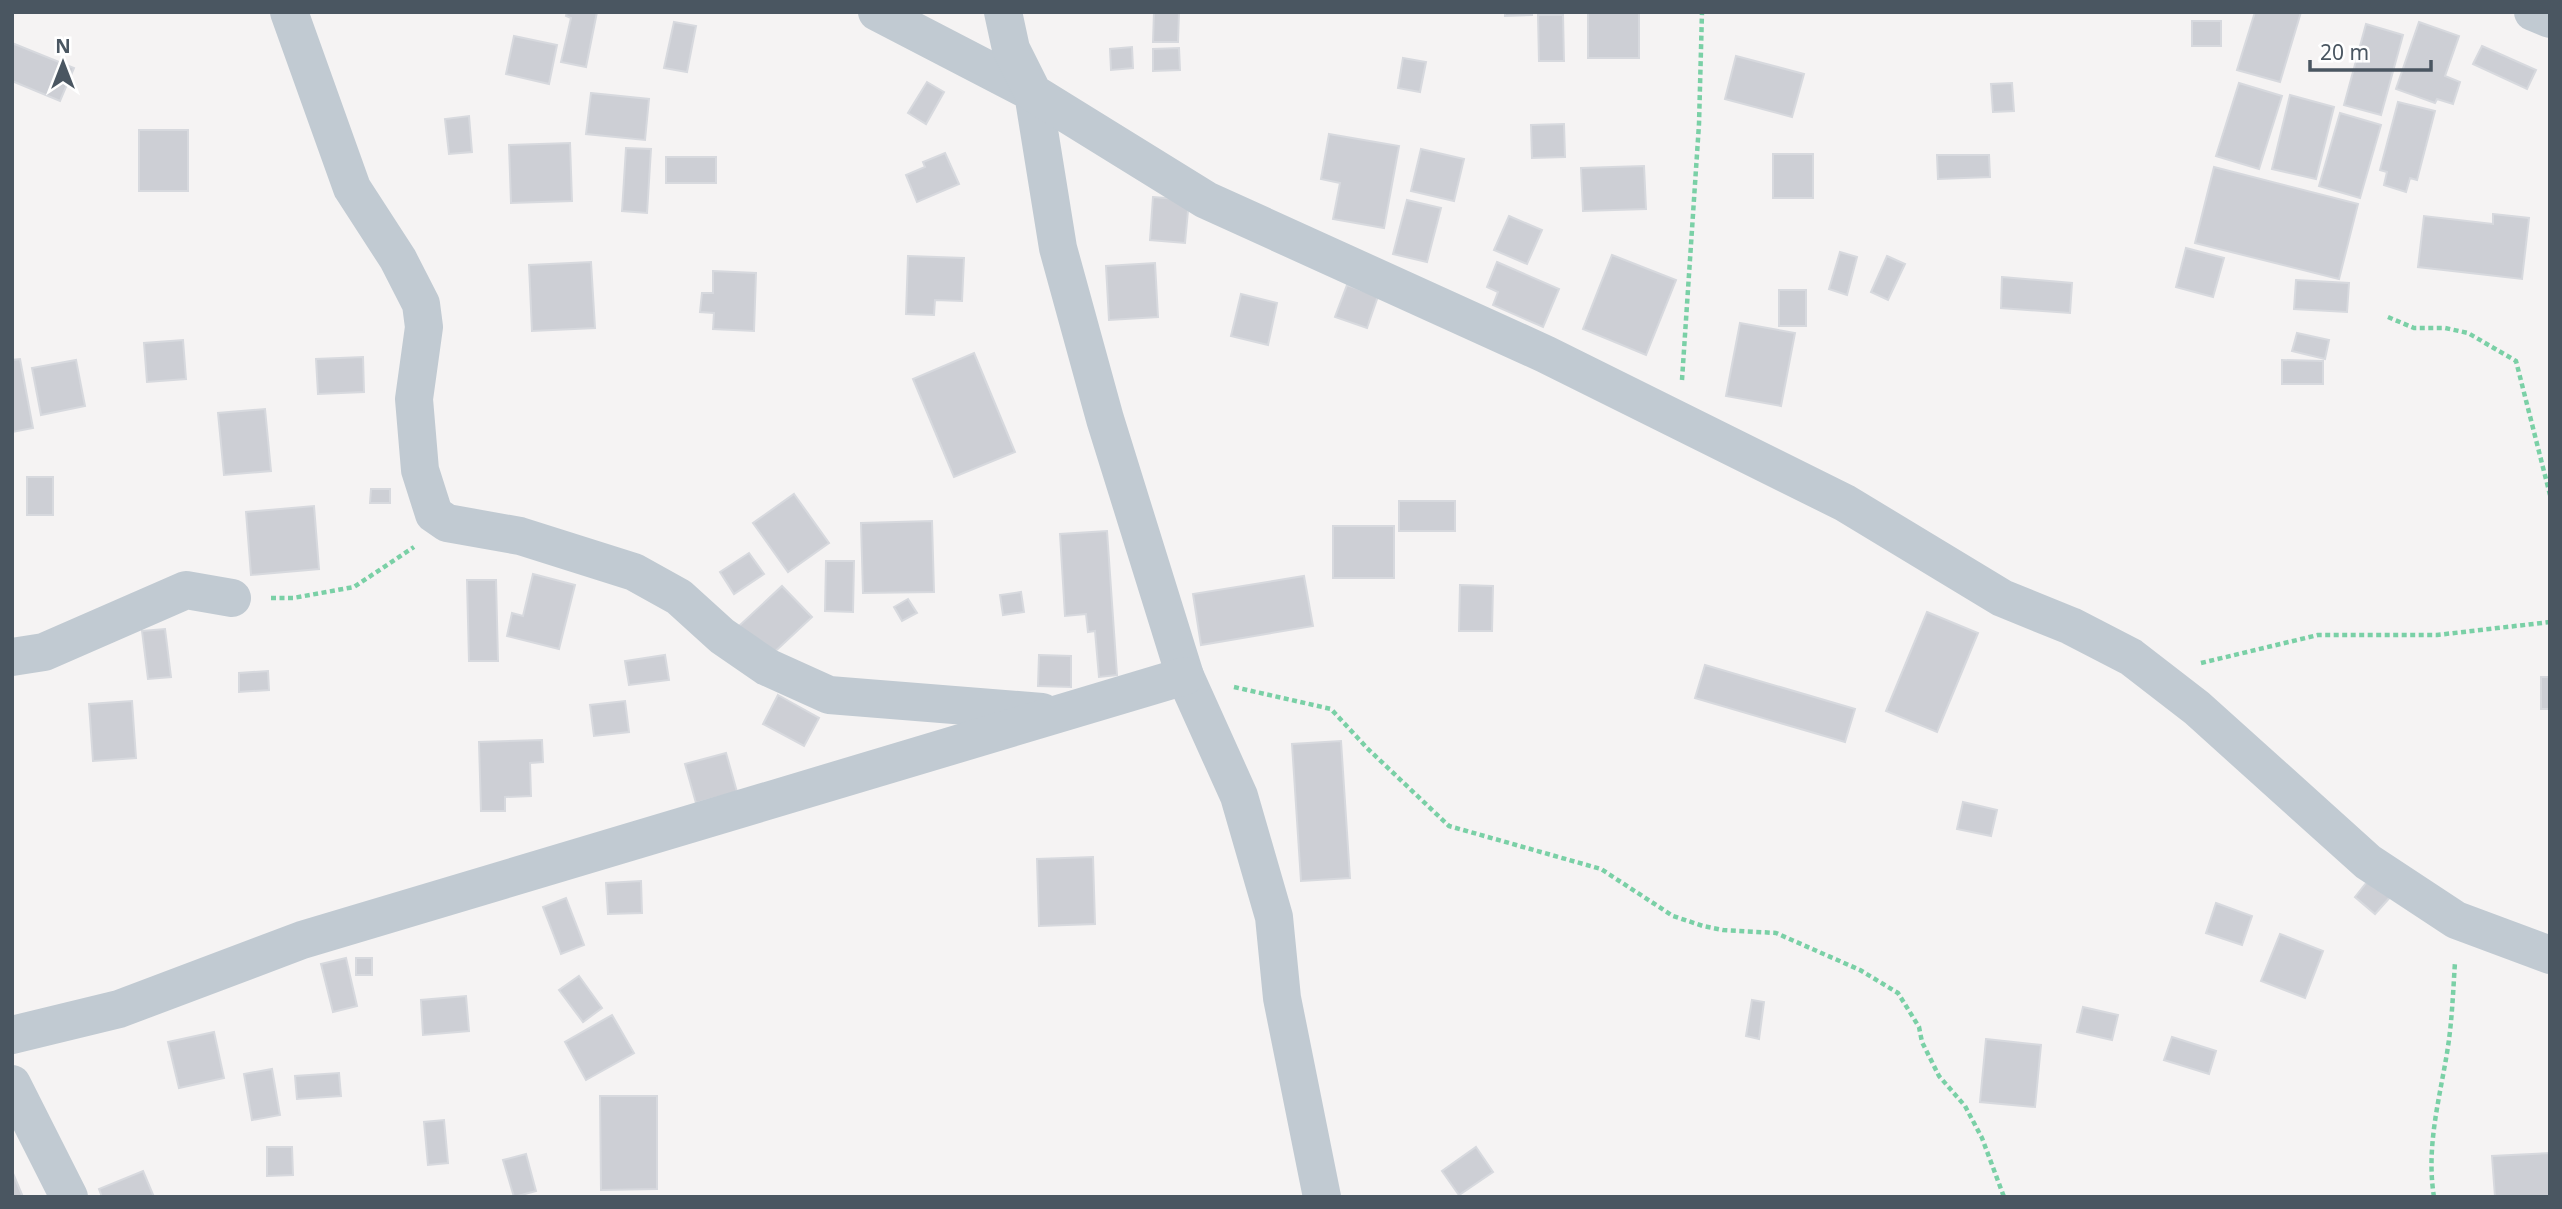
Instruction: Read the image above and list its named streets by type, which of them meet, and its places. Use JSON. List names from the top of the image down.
{
  "scale_bar": "20 m",
  "north": "top"
}
